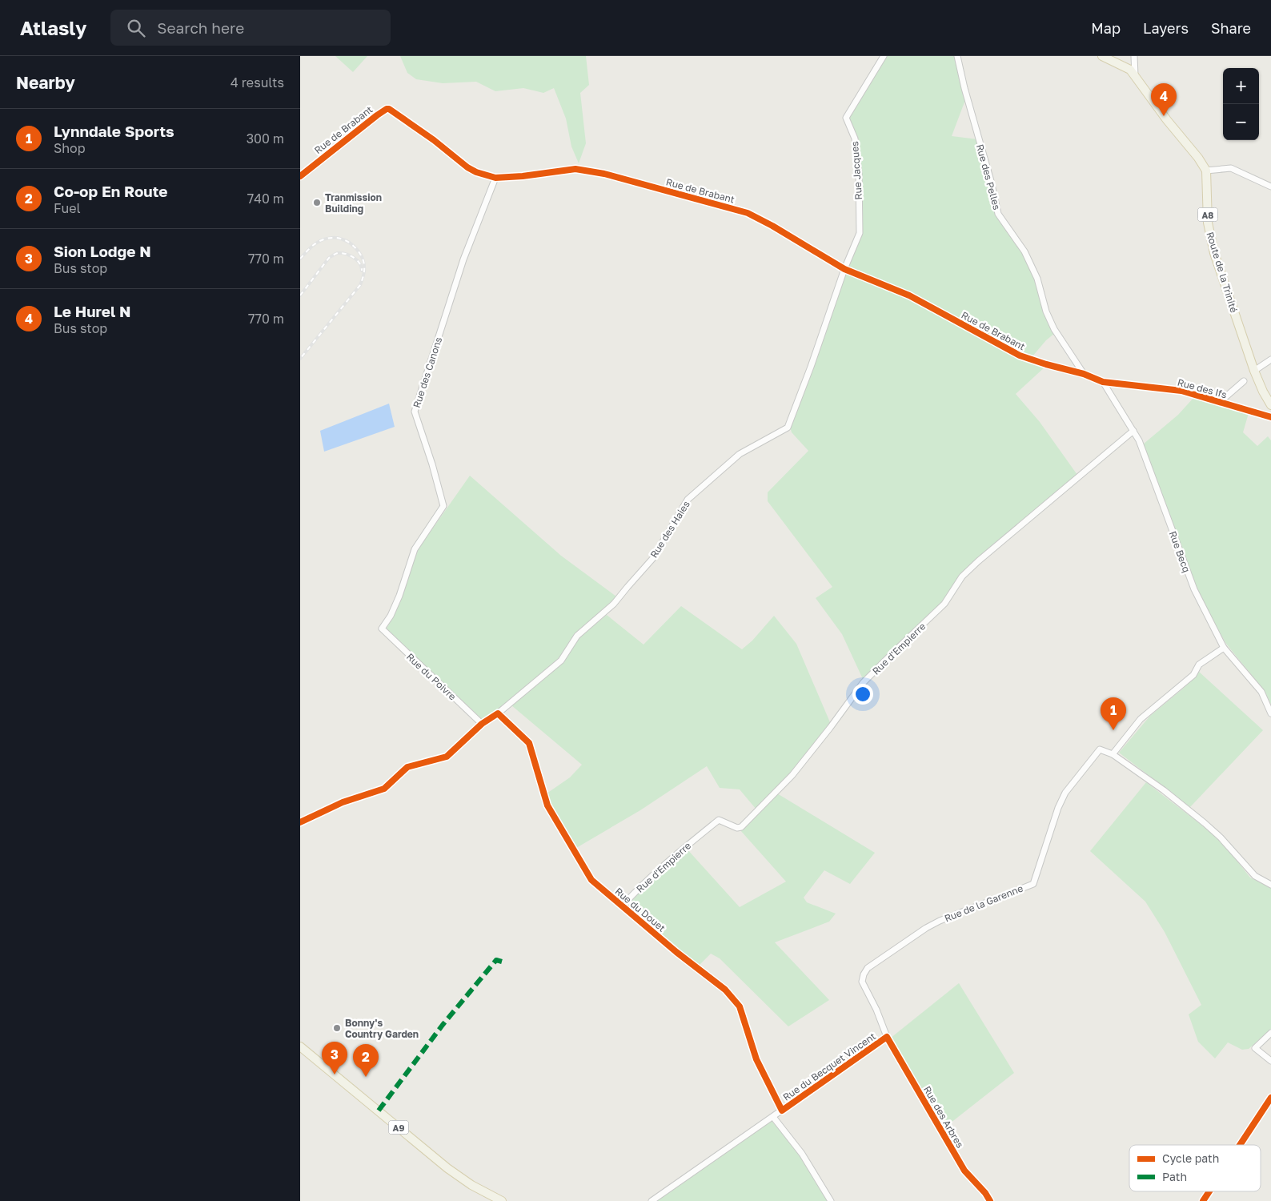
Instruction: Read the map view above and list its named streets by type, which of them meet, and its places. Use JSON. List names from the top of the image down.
{
  "streets": {
    "main road": ["A8", "Route de la Trinité", "A9"],
    "street": [
      "Rue de Brabant",
      "Rue Jacques",
      "Rue des Pelles",
      "Rue des Canons",
      "Rue des Ifs",
      "Rue des Haies",
      "Rue Becq",
      "Rue d'Empierre",
      "Rue du Poivre",
      "Rue de la Garenne",
      "Rue du Douet",
      "Rue du Becquet Vincent",
      "Rue des Arbres"
    ]
  },
  "crossings": [
    ["Rue de Brabant", "Rue Jacques"],
    ["Rue de Brabant", "Rue des Pelles"],
    ["Rue de Brabant", "Rue des Canons"],
    ["Rue de Brabant", "Rue des Ifs"],
    ["Rue de Brabant", "Rue des Haies"],
    ["Rue de Brabant", "Rue Becq"],
    ["Rue Jacques", "Rue des Haies"],
    ["Rue des Canons", "Rue du Poivre"],
    ["Rue des Ifs", "Rue Becq"],
    ["Rue des Haies", "Rue du Poivre"],
    ["Rue des Haies", "Rue du Douet"],
    ["Rue Becq", "Rue d'Empierre"],
    ["Rue d'Empierre", "Rue du Douet"],
    ["Rue de la Garenne", "Rue du Becquet Vincent"],
    ["Rue de la Garenne", "Rue des Arbres"],
    ["Rue du Douet", "Rue du Becquet Vincent"],
    ["Rue du Becquet Vincent", "Rue des Arbres"]
  ],
  "places": ["Tranmission Building", "Bonny's Country Garden"],
  "legend": ["Cycle path", "Path"],
  "page": {
    "header": "Atlasly",
    "search": "Search here",
    "nav": ["Map", "Layers", "Share"],
    "heading": ["Nearby", "4 results"],
    "map_buttons": ["+", "−"],
    "pins": [
      "4",
      "1",
      "3",
      "2"
    ],
    "list": [
      {
        "mark": "1",
        "name": "Lynndale Sports",
        "note": "Shop",
        "value": "300 m"
      },
      {
        "mark": "2",
        "name": "Co-op En Route",
        "note": "Fuel",
        "value": "740 m"
      },
      {
        "mark": "3",
        "name": "Sion Lodge N",
        "note": "Bus stop",
        "value": "770 m"
      },
      {
        "mark": "4",
        "name": "Le Hurel N",
        "note": "Bus stop",
        "value": "770 m"
      }
    ]
  }
}
